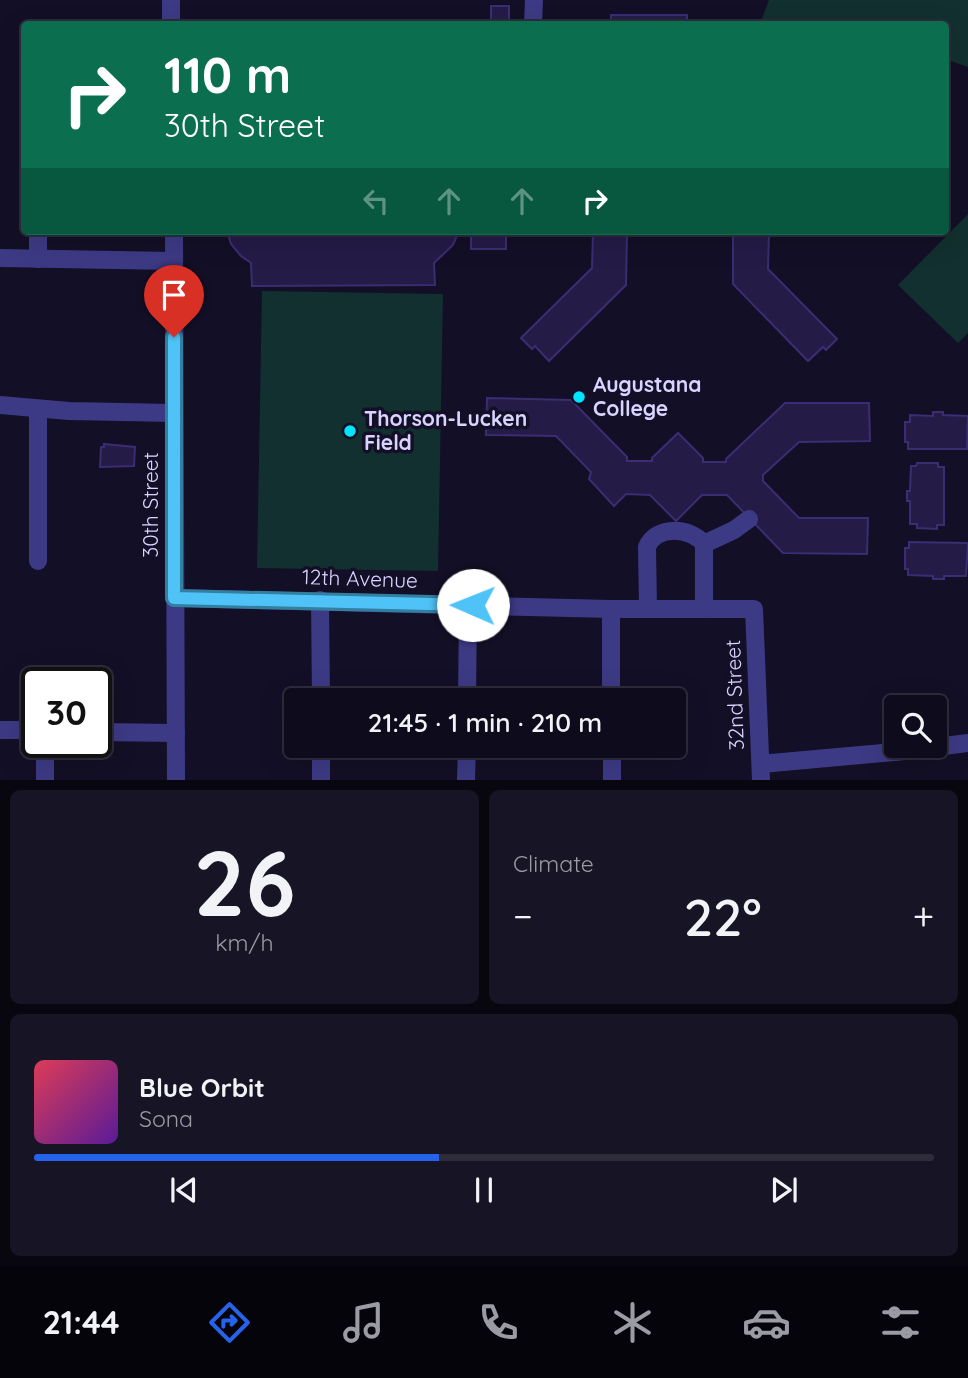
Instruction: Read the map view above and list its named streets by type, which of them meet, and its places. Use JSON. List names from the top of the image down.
{
  "streets": {
    "street": ["30th Street", "12th Avenue", "32nd Street"]
  },
  "crossings": [
    ["30th Street", "12th Avenue"],
    ["12th Avenue", "32nd Street"]
  ],
  "places": ["Augustana College", "Thorson-Lucken Field"],
  "page": {
    "turn": ["110 m", "30th Street"],
    "limit": "30",
    "trip": "21:45 · 1 min · 210 m",
    "tile": [
      ["26", "km/h"],
      "Climate"
    ],
    "heat": ["−", "22°", "+"],
    "song": ["Blue Orbit", "Sona"],
    "tabs": "21:44"
  }
}
